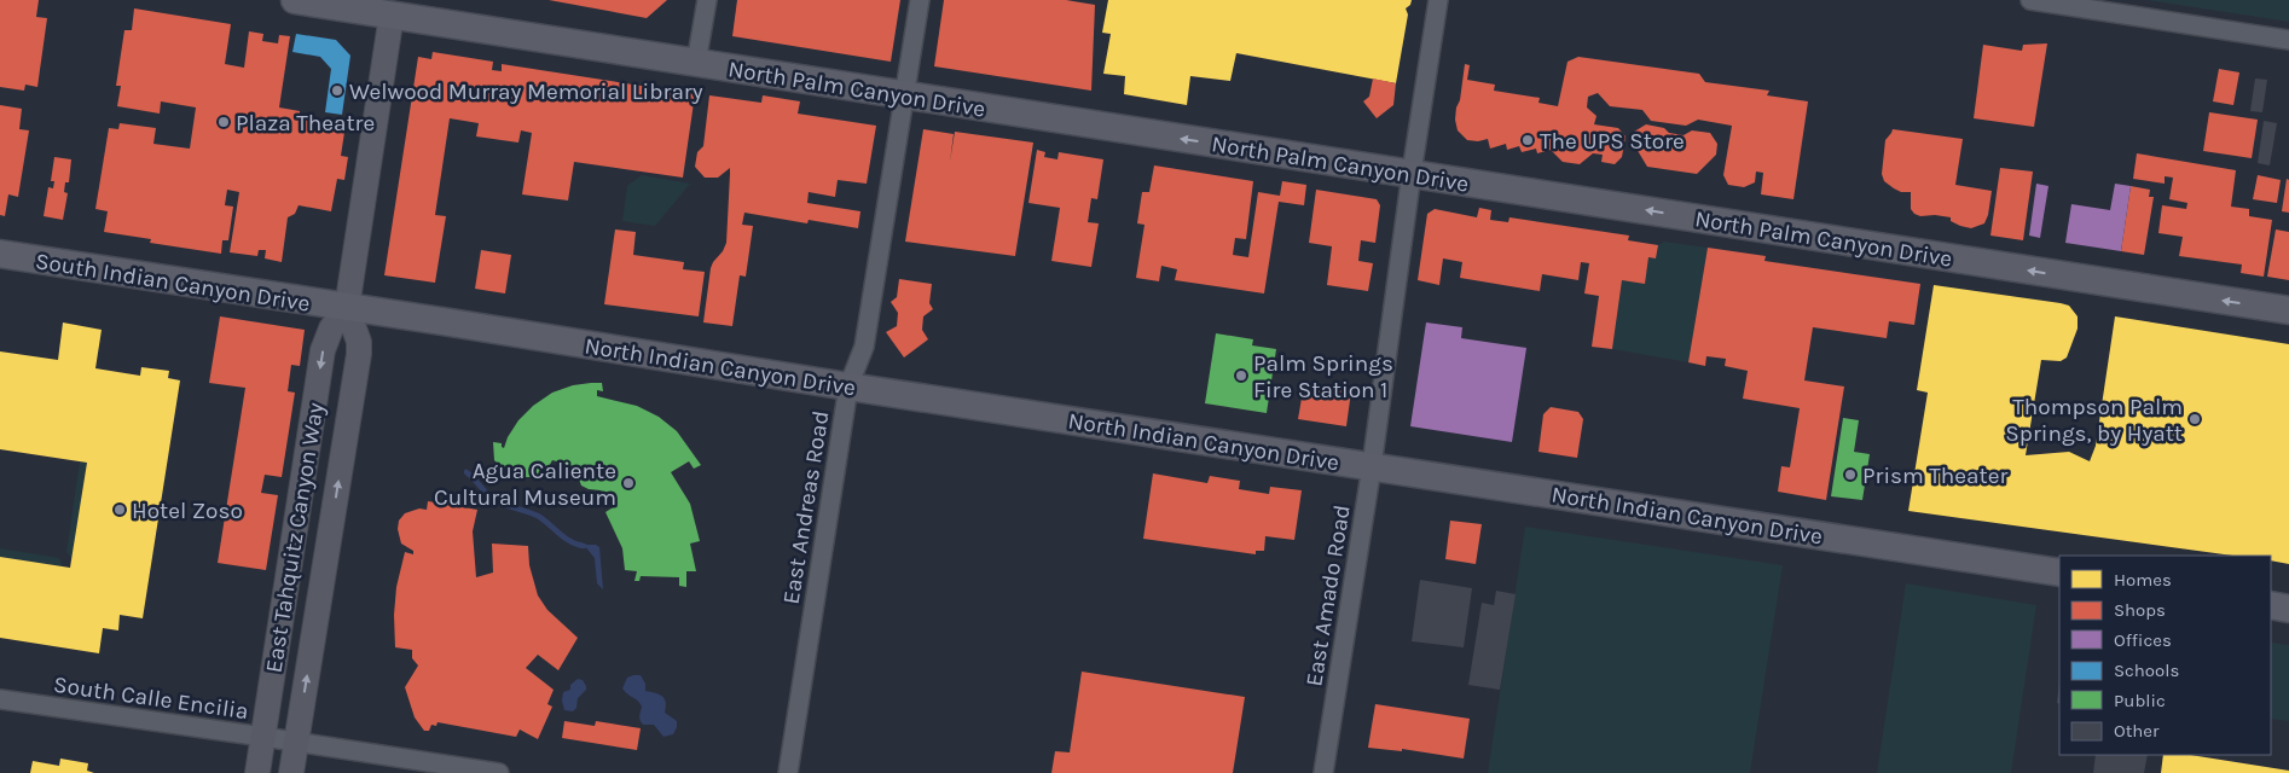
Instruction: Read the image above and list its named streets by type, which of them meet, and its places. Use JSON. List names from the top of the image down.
{
  "streets": {
    "main road": [
      "North Palm Canyon Drive",
      "South Indian Canyon Drive",
      "North Indian Canyon Drive",
      "East Tahquitz Canyon Way"
    ],
    "street": ["East Andreas Road", "East Amado Road", "South Calle Encilia"]
  },
  "crossings": [
    ["North Palm Canyon Drive", "East Andreas Road"],
    ["North Palm Canyon Drive", "East Tahquitz Canyon Way"],
    ["North Palm Canyon Drive", "East Amado Road"],
    ["South Indian Canyon Drive", "North Indian Canyon Drive"],
    ["South Indian Canyon Drive", "East Tahquitz Canyon Way"],
    ["North Indian Canyon Drive", "East Andreas Road"],
    ["North Indian Canyon Drive", "East Tahquitz Canyon Way"],
    ["North Indian Canyon Drive", "East Amado Road"],
    ["East Tahquitz Canyon Way", "South Calle Encilia"]
  ],
  "one_way": ["North Palm Canyon Drive"],
  "places": [
    "Welwood Murray Memorial Library",
    "Plaza Theatre",
    "The UPS Store",
    "Palm Springs Fire Station 1",
    "Thompson Palm Springs, by Hyatt",
    "Prism Theater",
    "Agua Caliente Cultural Museum",
    "Hotel Zoso"
  ],
  "legend": [
    "Homes",
    "Shops",
    "Offices",
    "Schools",
    "Public",
    "Other"
  ]
}
